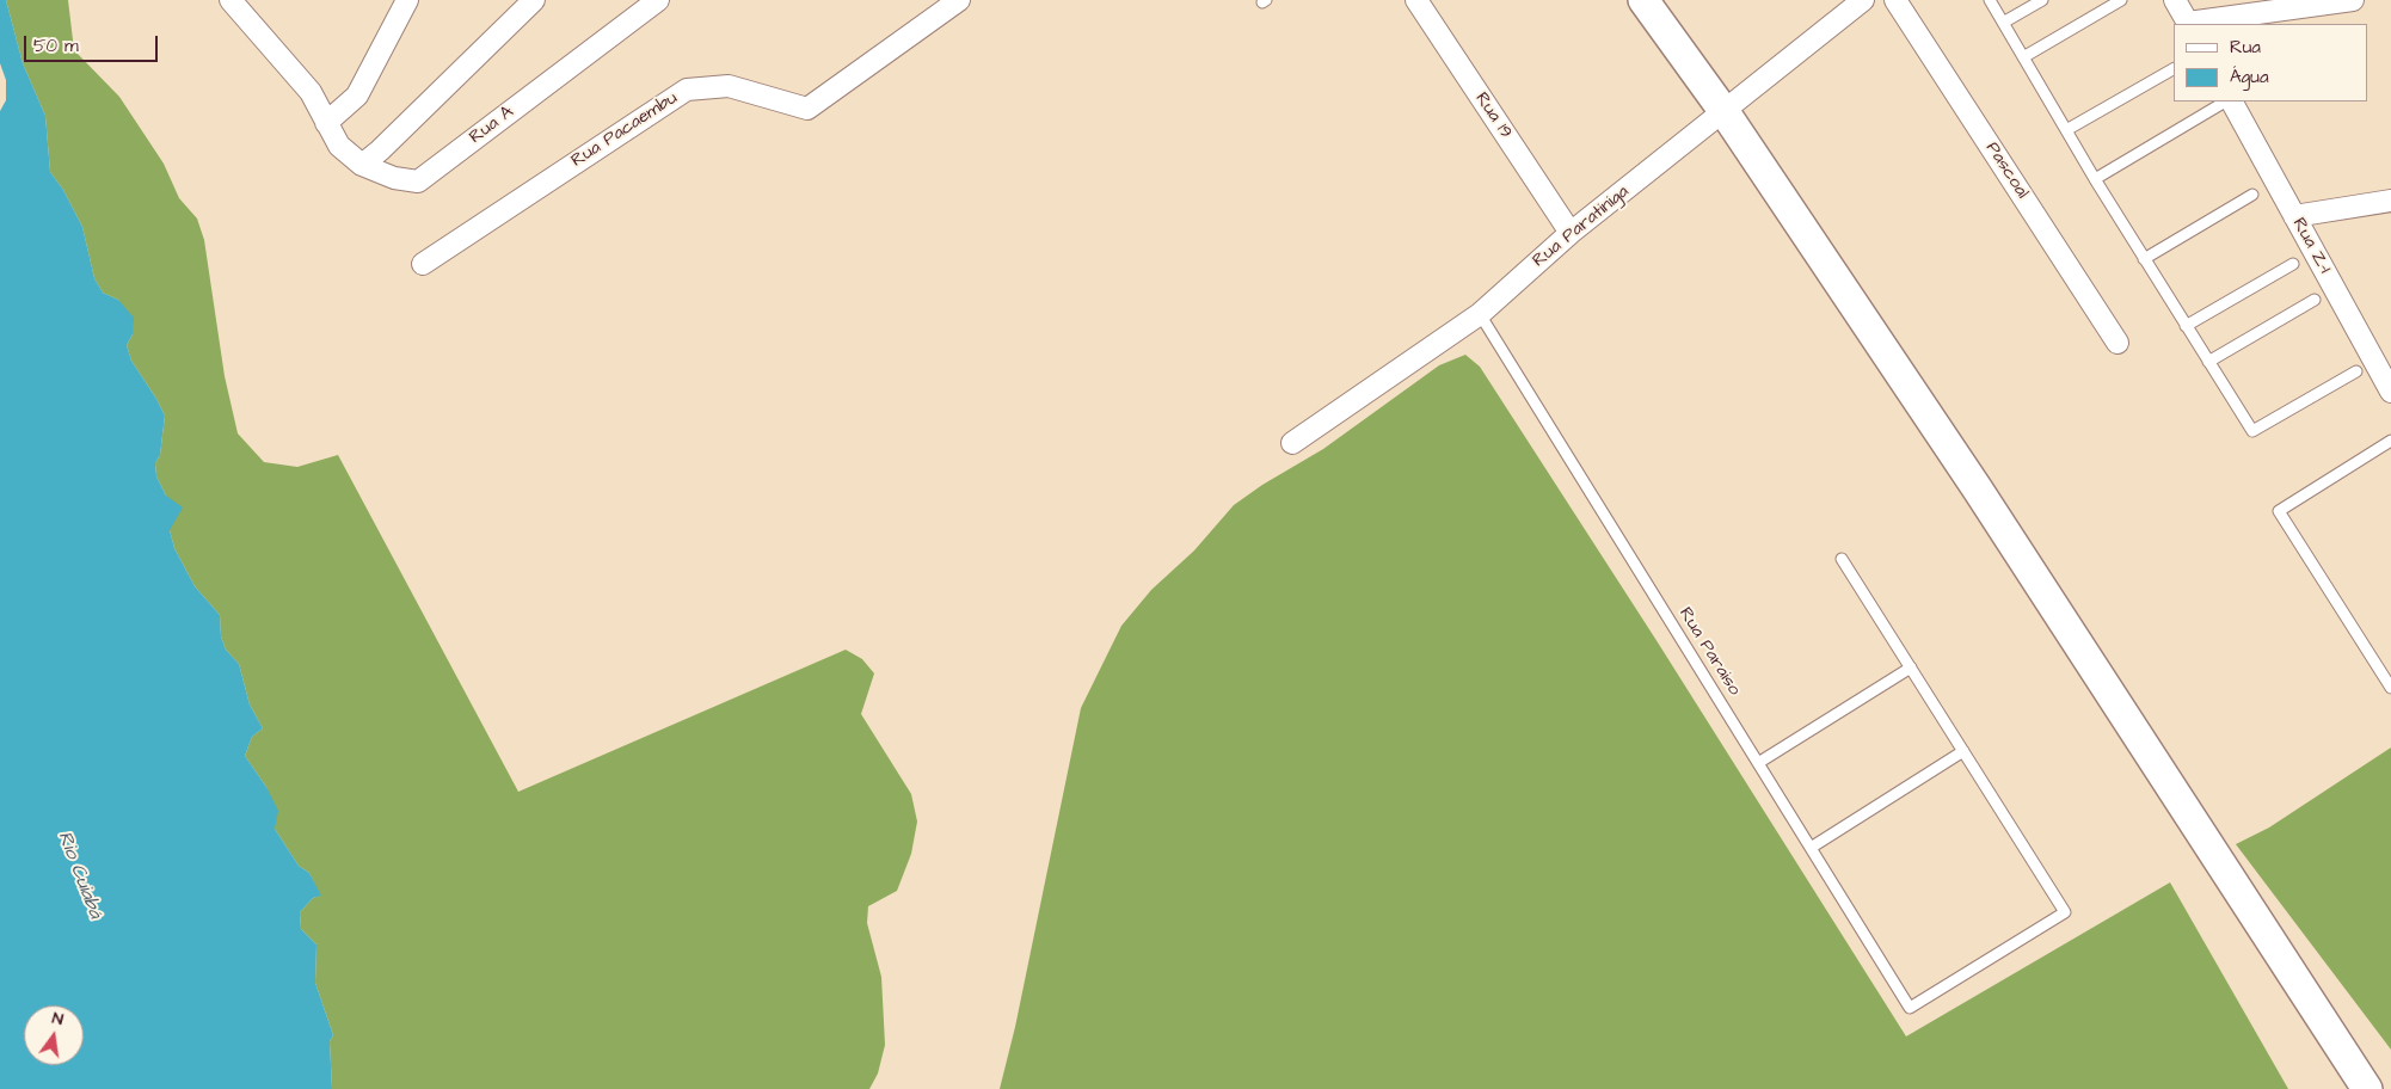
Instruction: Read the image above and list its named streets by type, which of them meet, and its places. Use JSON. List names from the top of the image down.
{
  "streets": {
    "street": [
      "Rua 19",
      "Rua A",
      "Rua Pacaembu",
      "Pascoal",
      "Rua Paratiniga",
      "Rua Z-1"
    ],
    "lane": ["Rua Paraiso"]
  },
  "crossings": [
    ["Rua 19", "Rua Paratiniga"],
    ["Rua Paratiniga", "Rua Paraiso"]
  ],
  "water": ["Rio Cuiabá"],
  "legend": ["Rua", "Água"],
  "scale_bar": "50 m",
  "north": "top"
}
